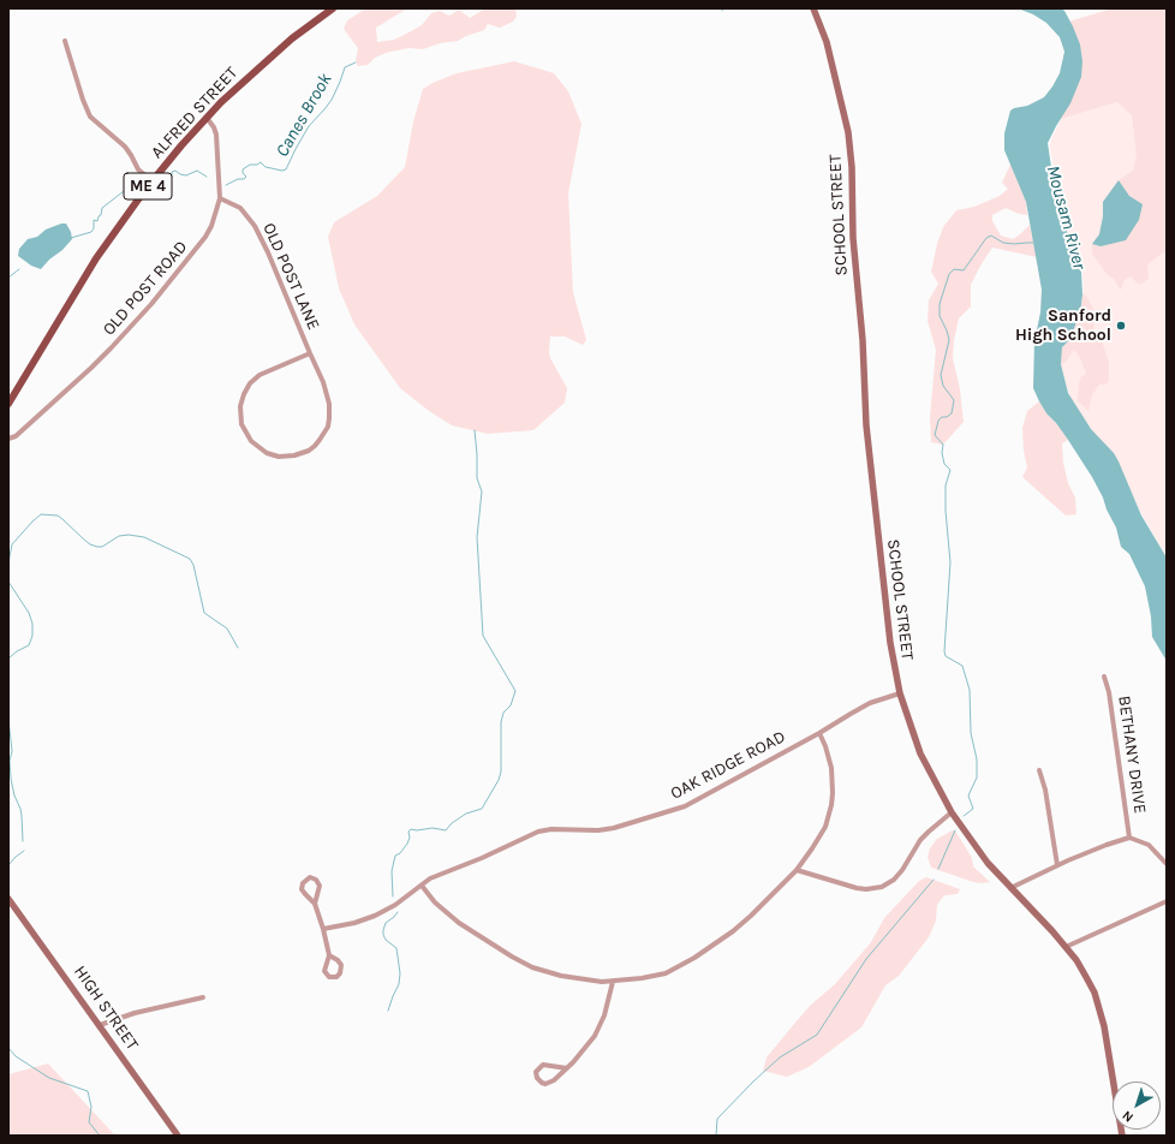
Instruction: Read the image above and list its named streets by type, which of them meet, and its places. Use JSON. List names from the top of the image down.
{
  "streets": {
    "main road": ["ALFRED STREET", "ME 4"],
    "street": [
      "SCHOOL STREET",
      "OLD POST LANE",
      "OLD POST ROAD",
      "BETHANY DRIVE",
      "OAK RIDGE ROAD",
      "HIGH STREET"
    ]
  },
  "crossings": [
    ["ALFRED STREET", "OLD POST ROAD"],
    ["SCHOOL STREET", "OAK RIDGE ROAD"],
    ["OLD POST LANE", "OLD POST ROAD"]
  ],
  "water": ["Canes Brook", "Mousam River"],
  "places": ["Sanford High School"],
  "north": "bottom left"
}
